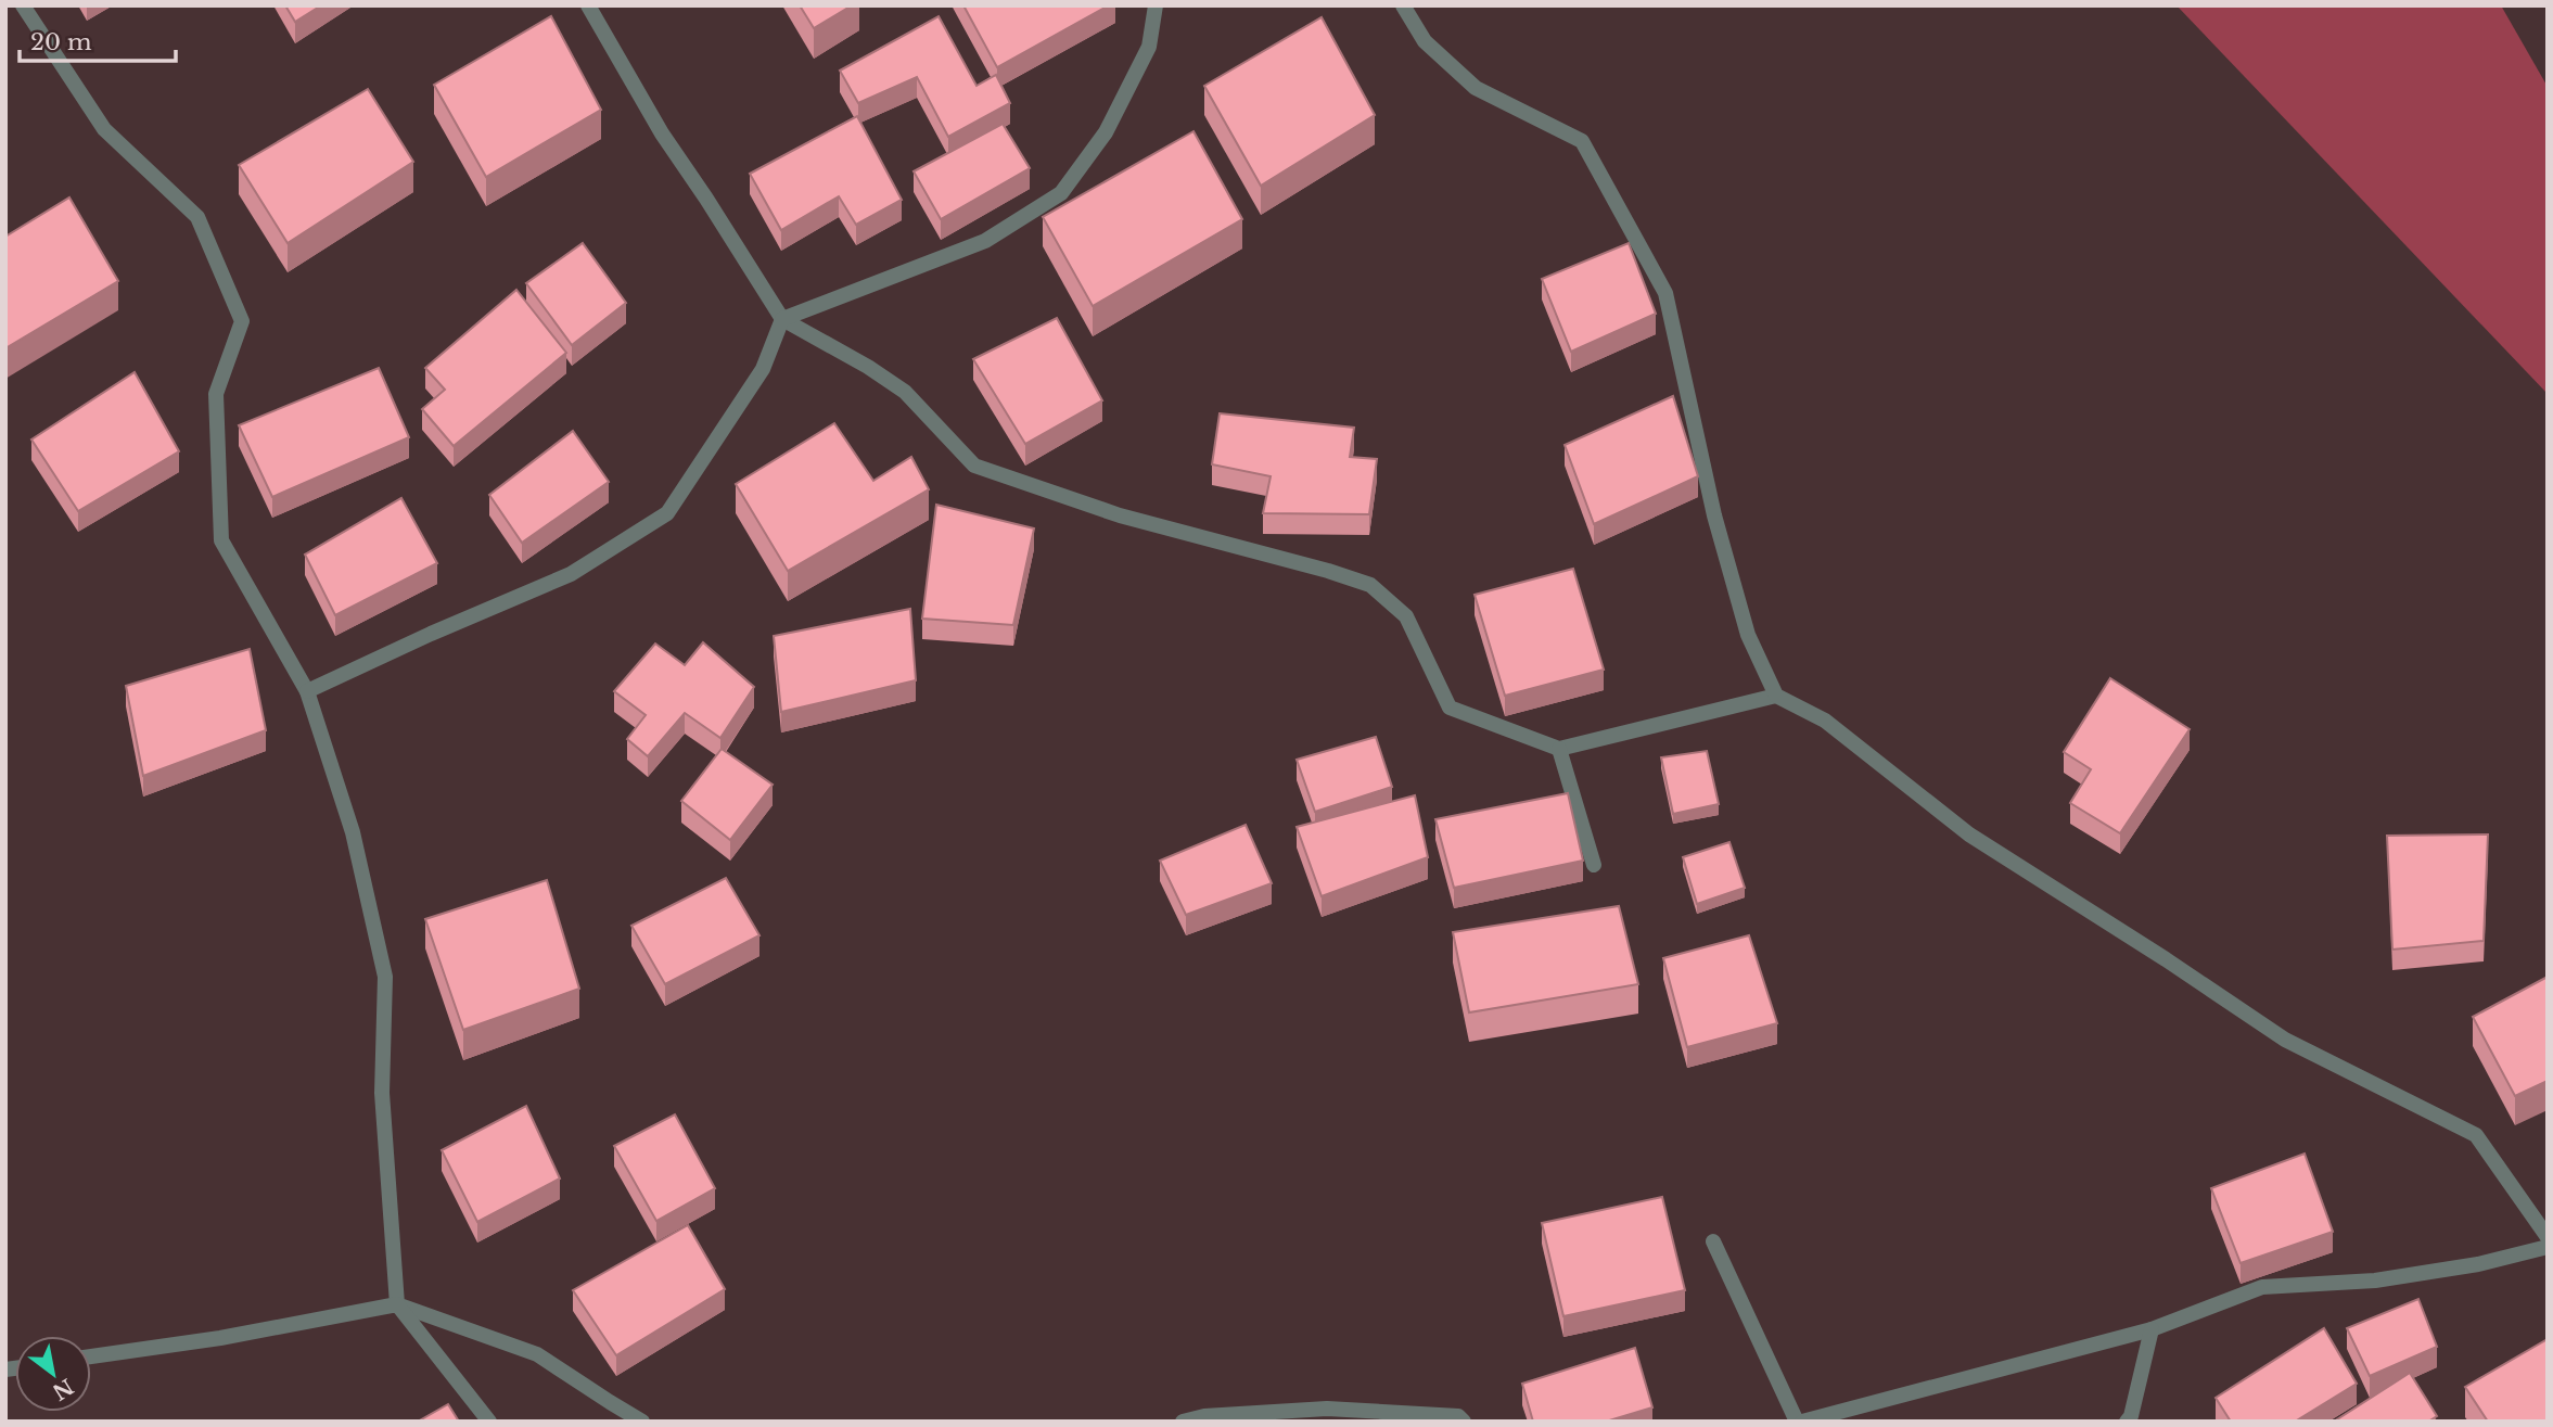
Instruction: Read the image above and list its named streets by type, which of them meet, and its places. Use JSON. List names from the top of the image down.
{
  "scale_bar": "20 m",
  "north": "bottom right"
}
